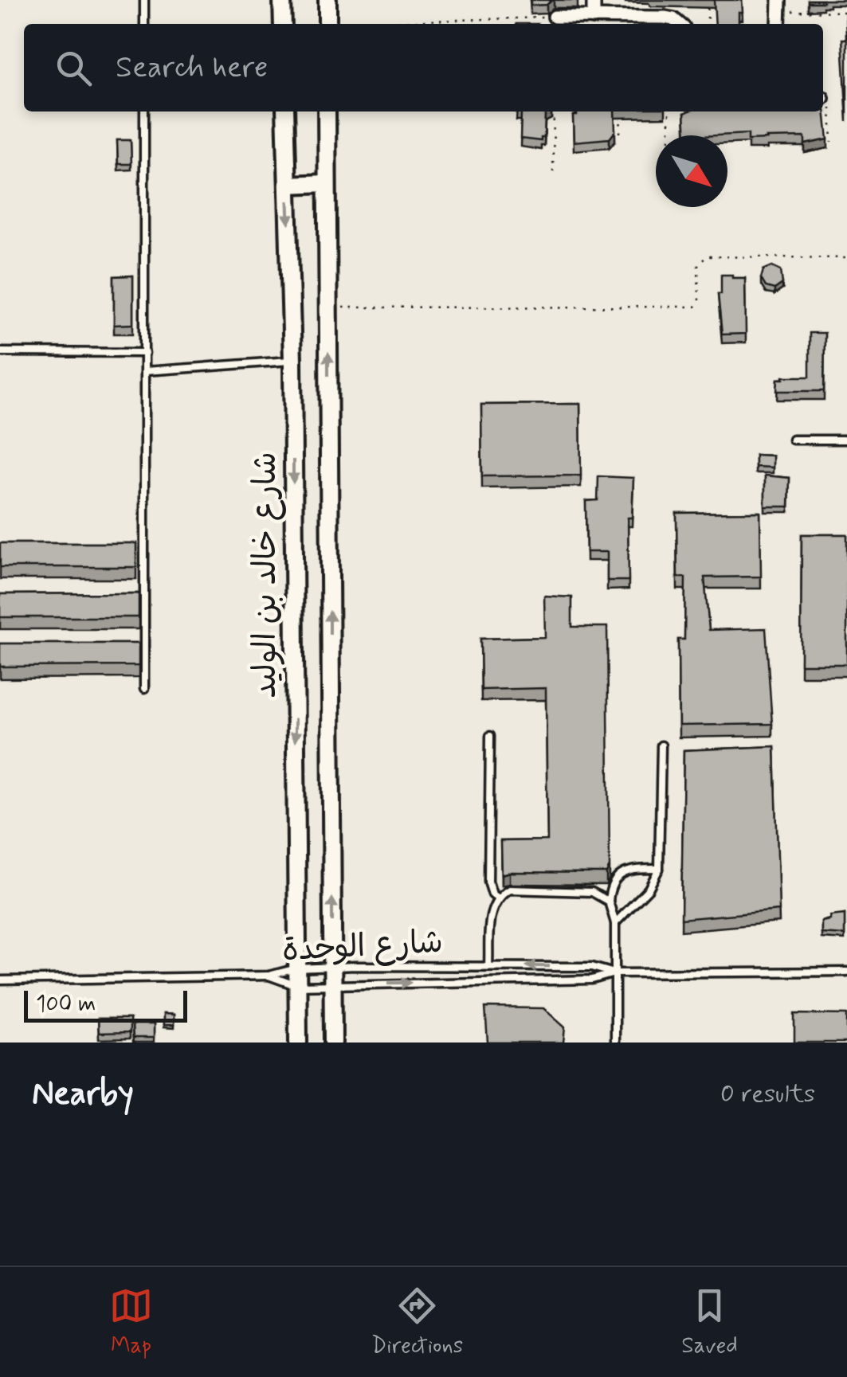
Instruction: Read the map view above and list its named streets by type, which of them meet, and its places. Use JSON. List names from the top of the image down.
{
  "streets": {
    "main road": ["شارع خالد بن الوليد"],
    "lane": ["شارع الوحدة"]
  },
  "crossings": [
    ["شارع خالد بن الوليد", "شارع الوحدة"]
  ],
  "scale_bar": "100 m",
  "north": "bottom right",
  "page": {
    "search": "Search here",
    "scale": "100 m",
    "heading": ["Nearby", "0 results"],
    "nav": ["Map", "Directions", "Saved"]
  }
}
